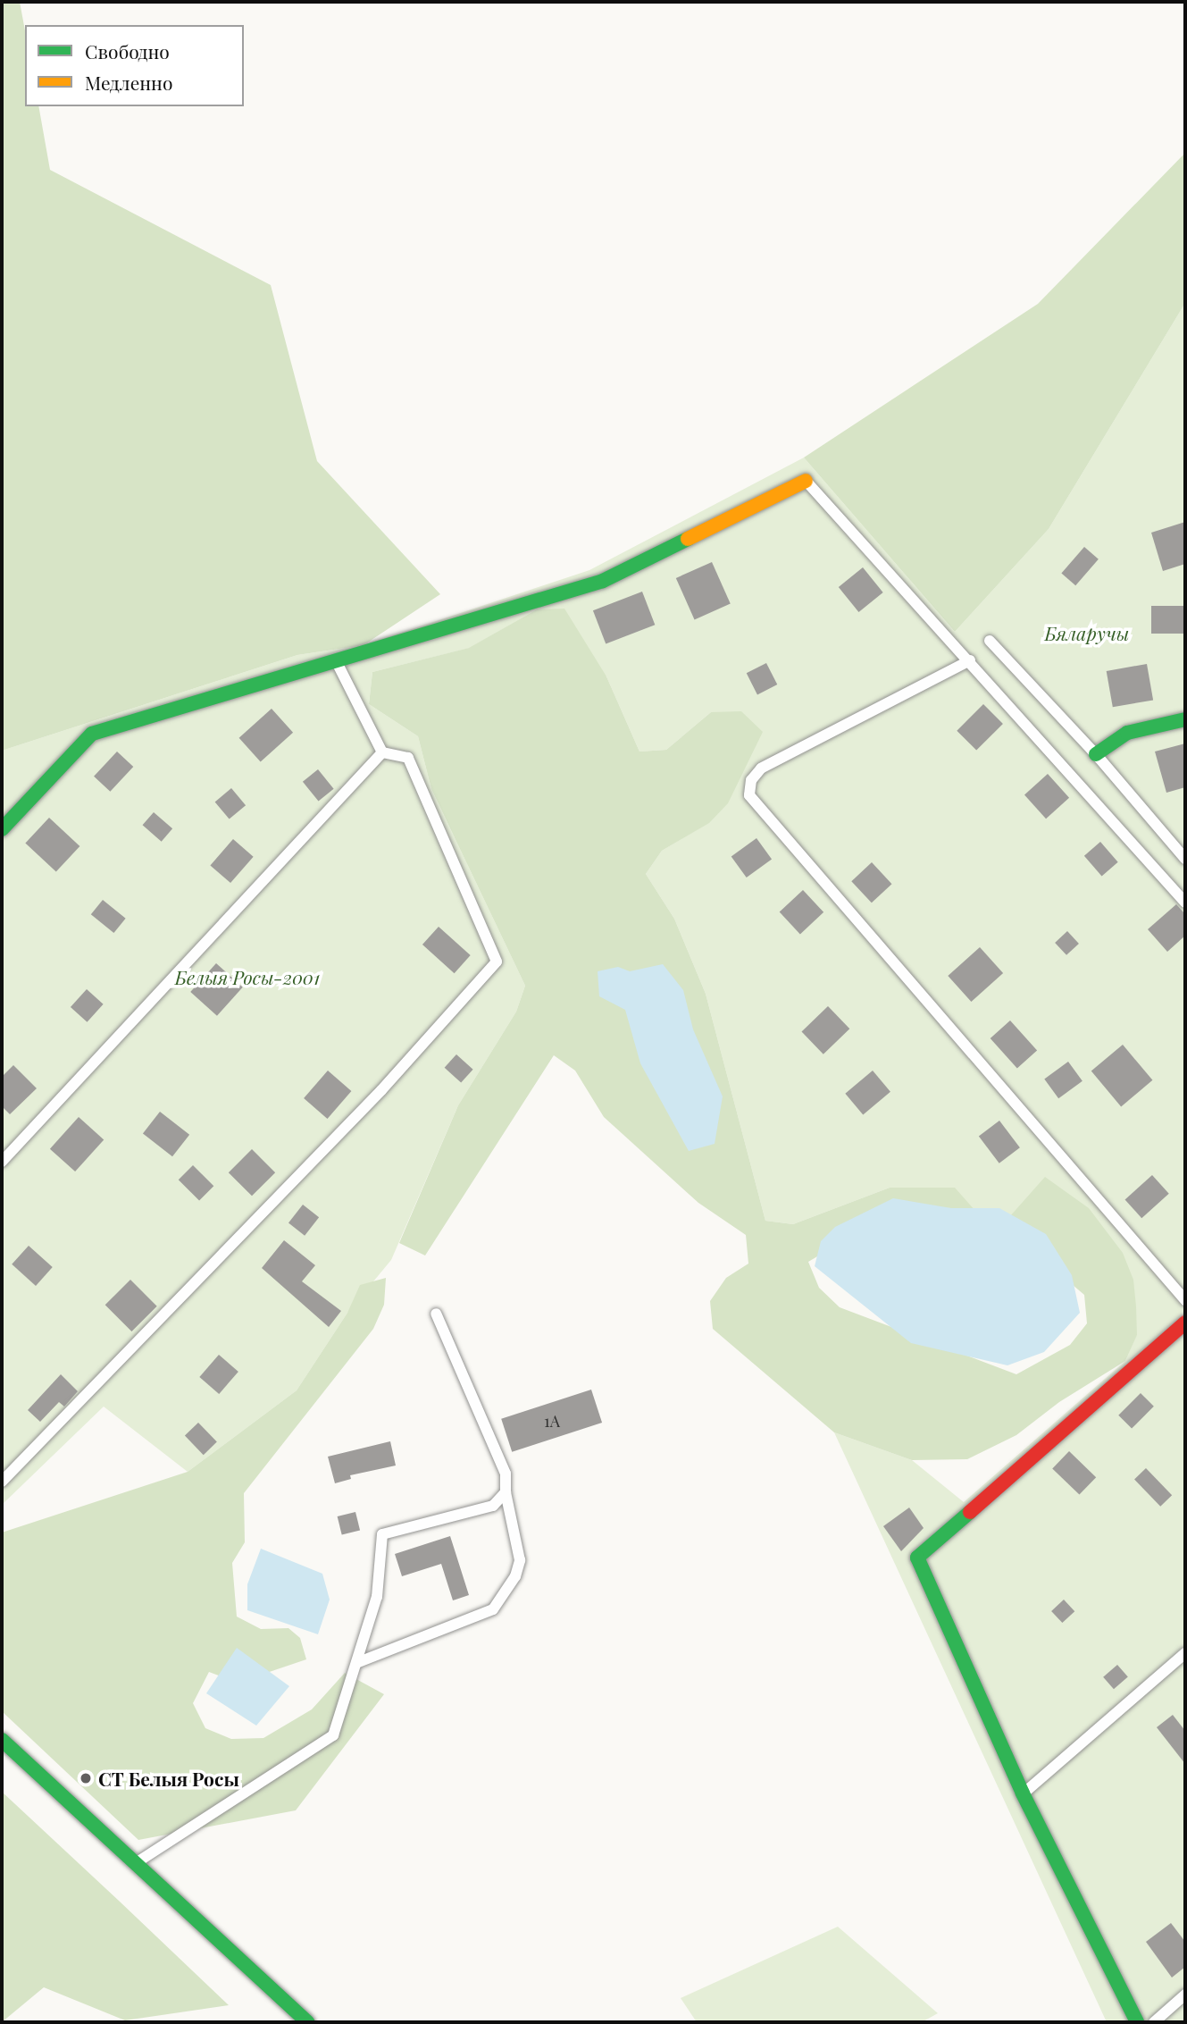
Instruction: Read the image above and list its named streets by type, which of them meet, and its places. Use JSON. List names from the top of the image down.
{
  "parks": ["Бяларучы", "Белыя Росы-2001"],
  "places": ["СТ Белыя Росы"],
  "house_numbers": ["1А"],
  "legend": ["Свободно", "Медленно"]
}
